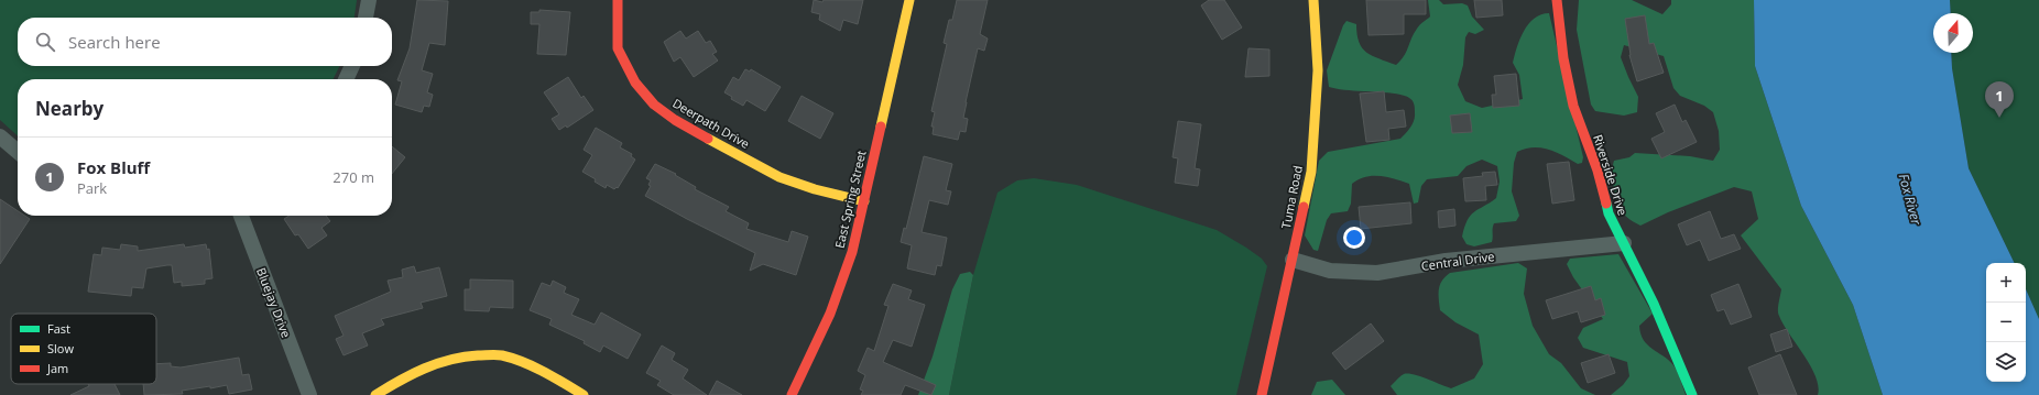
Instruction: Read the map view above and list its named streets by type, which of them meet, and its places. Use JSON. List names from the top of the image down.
{
  "streets": {
    "street": [
      "Deerpath Drive",
      "Riverside Drive",
      "Tuma Road",
      "East Spring Street",
      "Central Drive",
      "Bluejay Drive"
    ]
  },
  "crossings": [
    ["Deerpath Drive", "East Spring Street"],
    ["Riverside Drive", "Central Drive"],
    ["Tuma Road", "Central Drive"]
  ],
  "water": ["Fox River"],
  "legend": ["Fast", "Slow", "Jam"],
  "north": "top",
  "page": {
    "search": "Search here",
    "heading": "Nearby",
    "pins": "1",
    "list": [
      {
        "mark": "1",
        "name": "Fox Bluff",
        "note": "Park",
        "value": "270 m"
      }
    ],
    "map_buttons": ["+", "−"]
  }
}
